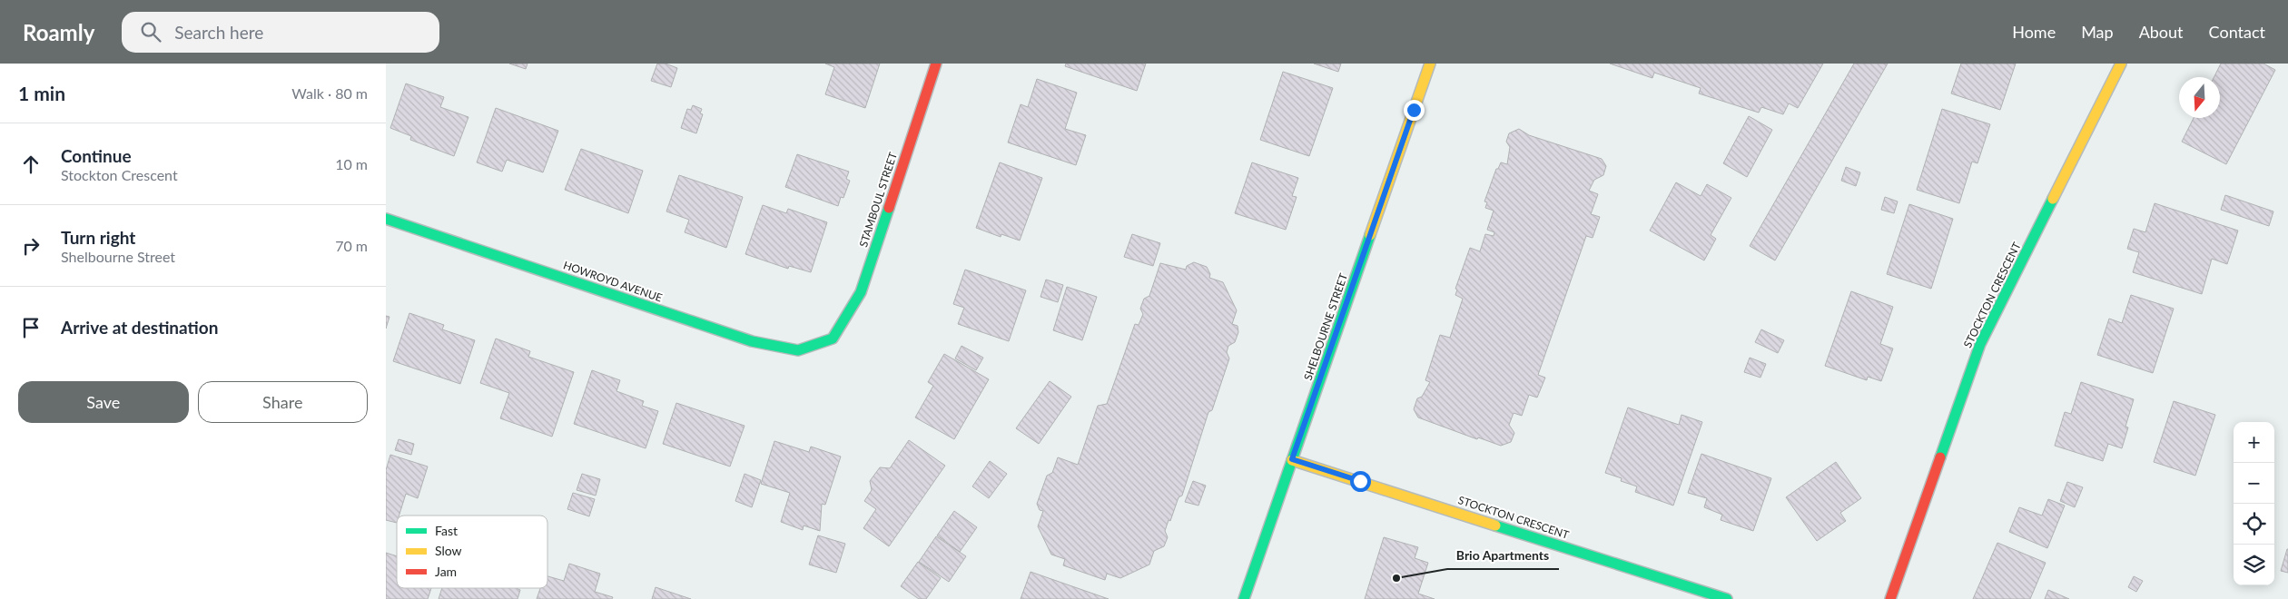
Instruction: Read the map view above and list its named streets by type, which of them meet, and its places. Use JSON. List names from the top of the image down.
{
  "streets": {
    "street": [
      "STAMBOUL STREET",
      "HOWROYD AVENUE",
      "STOCKTON CRESCENT",
      "SHELBOURNE STREET"
    ]
  },
  "crossings": [
    ["STAMBOUL STREET", "HOWROYD AVENUE"],
    ["STOCKTON CRESCENT", "SHELBOURNE STREET"]
  ],
  "places": ["Brio Apartments"],
  "legend": ["Fast", "Slow", "Jam"],
  "north": "bottom",
  "page": {
    "header": "Roamly",
    "search": "Search here",
    "nav": [
      "Home",
      "Map",
      "About",
      "Contact"
    ],
    "heading": ["1 min", "Walk · 80 m"],
    "list": [
      ["Continue", "Stockton Crescent", "10 m"],
      ["Turn right", "Shelbourne Street", "70 m"],
      "Arrive at destination"
    ],
    "buttons": ["Save", "Share"],
    "map_buttons": ["+", "−"]
  }
}
